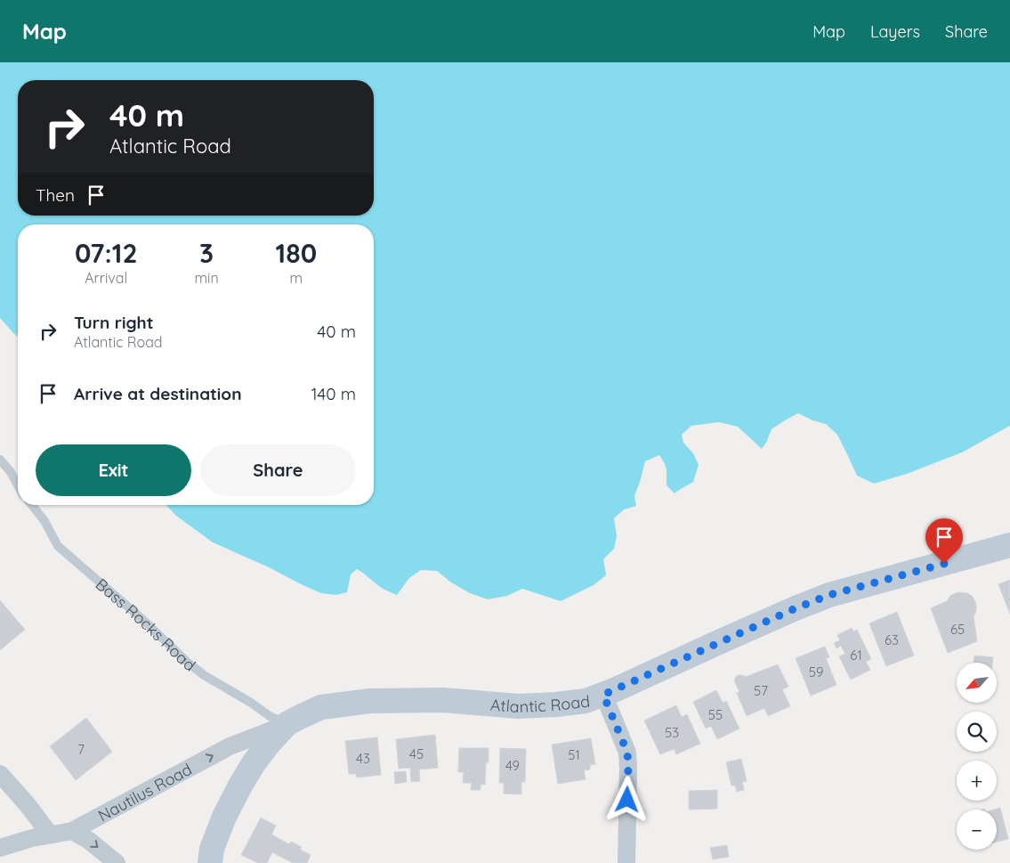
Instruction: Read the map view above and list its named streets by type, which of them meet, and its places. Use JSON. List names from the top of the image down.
{
  "streets": {
    "main road": ["Atlantic Road"],
    "street": ["Nautilus Road"],
    "lane": ["Bass Rocks Road"]
  },
  "crossings": [
    ["Bass Rocks Road", "Atlantic Road"],
    ["Bass Rocks Road", "Nautilus Road"],
    ["Atlantic Road", "Nautilus Road"]
  ],
  "one_way": ["Nautilus Road"],
  "house_numbers": [
    "65",
    "63",
    "61",
    "59",
    "57",
    "55",
    "53",
    "7",
    "45",
    "51",
    "43",
    "49"
  ],
  "north": "bottom left",
  "page": {
    "header": "Map",
    "nav": ["Map", "Layers", "Share"],
    "turn": ["40 m", "Atlantic Road"],
    "then": "Then",
    "eta": [
      "07:12",
      "Arrival",
      "3",
      "min",
      "180",
      "m"
    ],
    "list": [
      {
        "name": "Turn right",
        "note": "Atlantic Road",
        "value": "40 m"
      },
      {
        "name": "Arrive at destination",
        "value": "140 m"
      }
    ],
    "buttons": ["Exit", "Share"],
    "map_buttons": ["+", "−"]
  }
}
